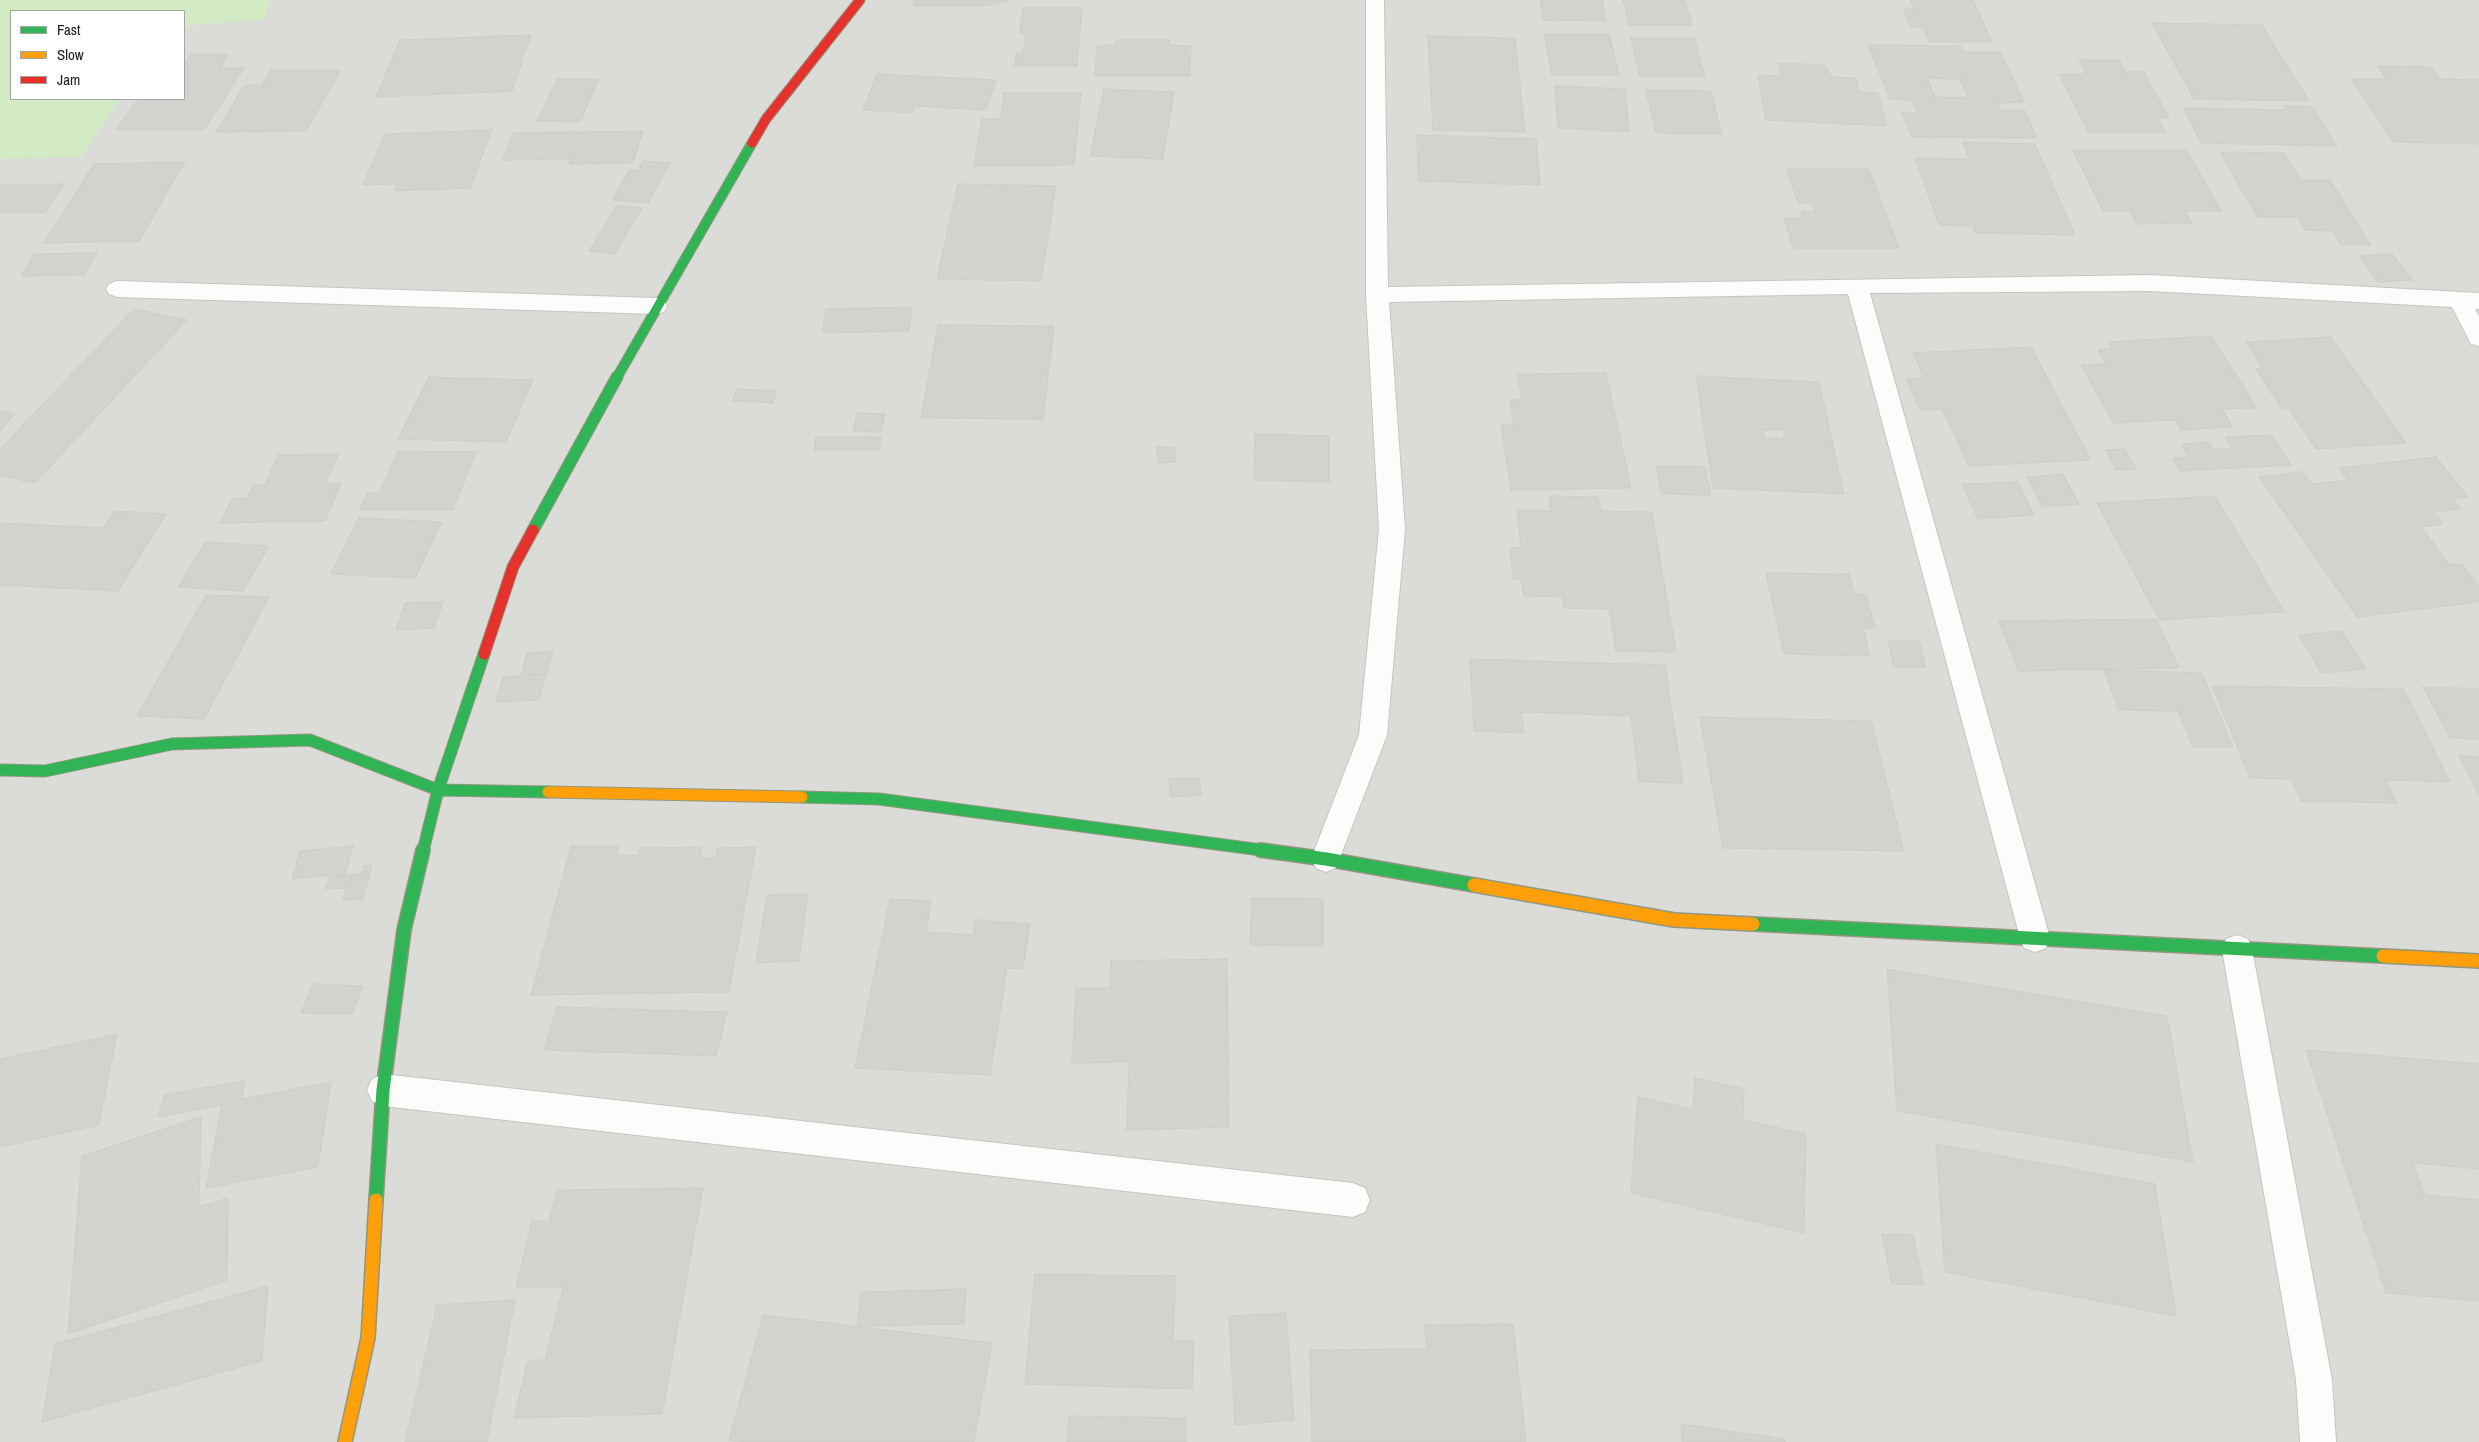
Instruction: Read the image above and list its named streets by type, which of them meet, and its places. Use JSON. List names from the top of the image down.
{
  "legend": ["Fast", "Slow", "Jam"]
}
